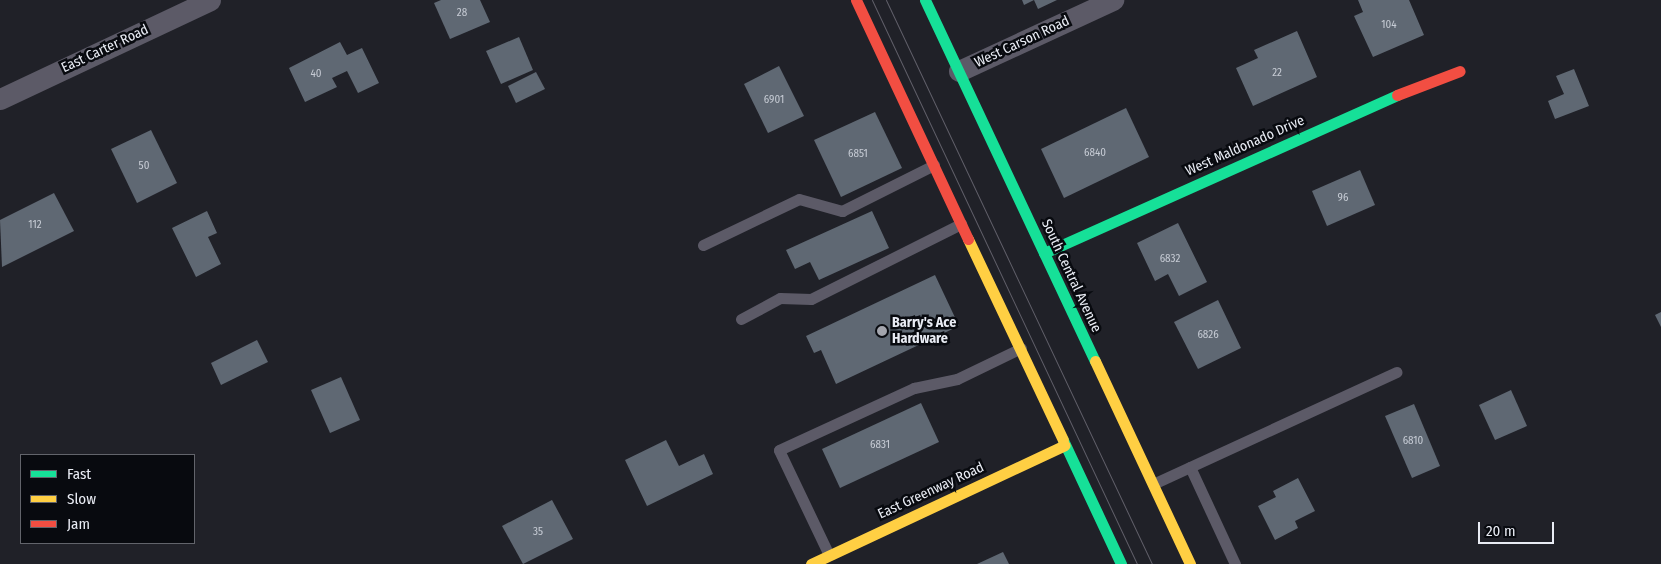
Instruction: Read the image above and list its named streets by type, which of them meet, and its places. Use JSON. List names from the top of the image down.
{
  "streets": {
    "main road": ["West Maldonado Drive", "South Central Avenue", "East Greenway Road"],
    "street": ["West Carson Road", "East Carter Road"]
  },
  "crossings": [
    ["West Carson Road", "South Central Avenue"],
    ["West Maldonado Drive", "South Central Avenue"]
  ],
  "places": ["Barry's Ace Hardware"],
  "house_numbers": [
    "28",
    "104",
    "22",
    "40",
    "6901",
    "6840",
    "6851",
    "50",
    "96",
    "112",
    "6832",
    "6826",
    "6810",
    "6831",
    "35"
  ],
  "legend": ["Fast", "Slow", "Jam"],
  "scale_bar": "20 m"
}
